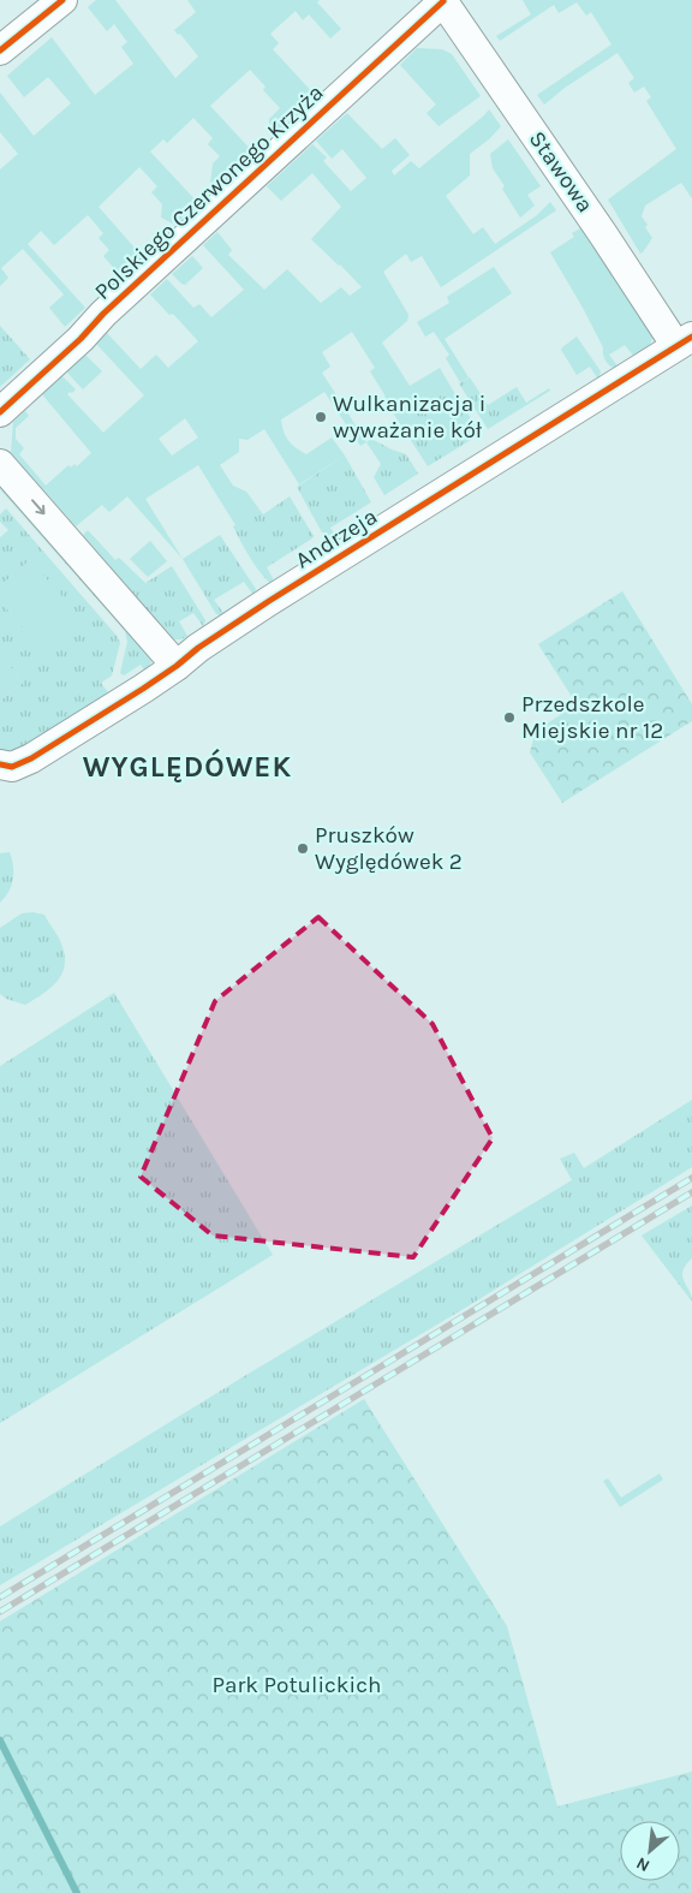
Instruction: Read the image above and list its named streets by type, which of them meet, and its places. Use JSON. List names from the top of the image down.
{
  "streets": {
    "street": ["Stawowa", "Polskiego Czerwonego Krzyża", "Andrzeja"]
  },
  "crossings": [
    ["Stawowa", "Polskiego Czerwonego Krzyża"],
    ["Stawowa", "Andrzeja"]
  ],
  "districts": ["WYGLĘDÓWEK"],
  "parks": ["Park Potulickich"],
  "places": ["Wulkanizacja i wyważanie kół", "Przedszkole Miejskie nr 12", "Pruszków Wyględówek 2"],
  "north": "bottom left"
}
